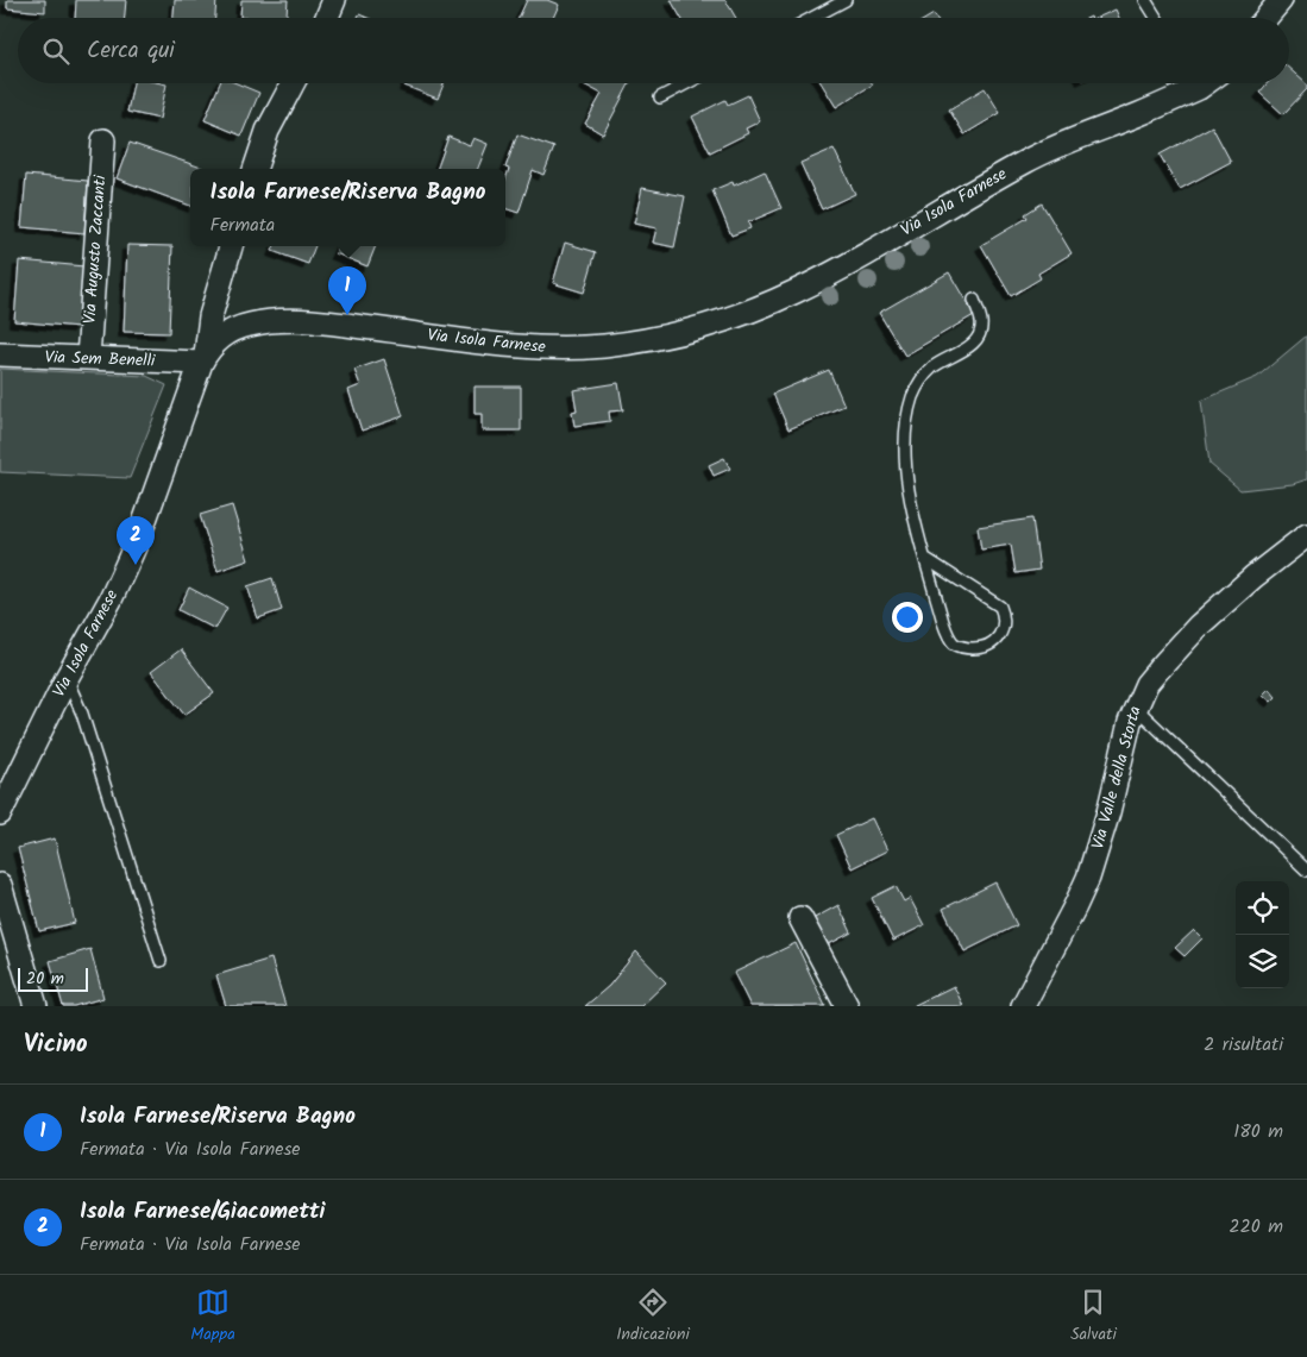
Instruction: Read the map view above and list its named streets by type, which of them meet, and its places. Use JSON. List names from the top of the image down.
{
  "streets": {
    "street": [
      "Via Isola Farnese",
      "Via Augusto Zaccanti",
      "Via Sem Benelli",
      "Via Valle della Storta"
    ]
  },
  "crossings": [
    ["Via Isola Farnese", "Via Sem Benelli"],
    ["Via Augusto Zaccanti", "Via Sem Benelli"]
  ],
  "scale_bar": "20 m",
  "page": {
    "search": "Cerca qui",
    "popup": ["Isola Farnese/Riserva Bagno", "Fermata"],
    "pins": ["1", "2"],
    "scale": "20 m",
    "heading": ["Vicino", "2 risultati"],
    "list": [
      {
        "mark": "1",
        "name": "Isola Farnese/Riserva Bagno",
        "note": "Fermata · Via Isola Farnese",
        "value": "180 m"
      },
      {
        "mark": "2",
        "name": "Isola Farnese/Giacometti",
        "note": "Fermata · Via Isola Farnese",
        "value": "220 m"
      }
    ],
    "nav": ["Mappa", "Indicazioni", "Salvati"]
  }
}
